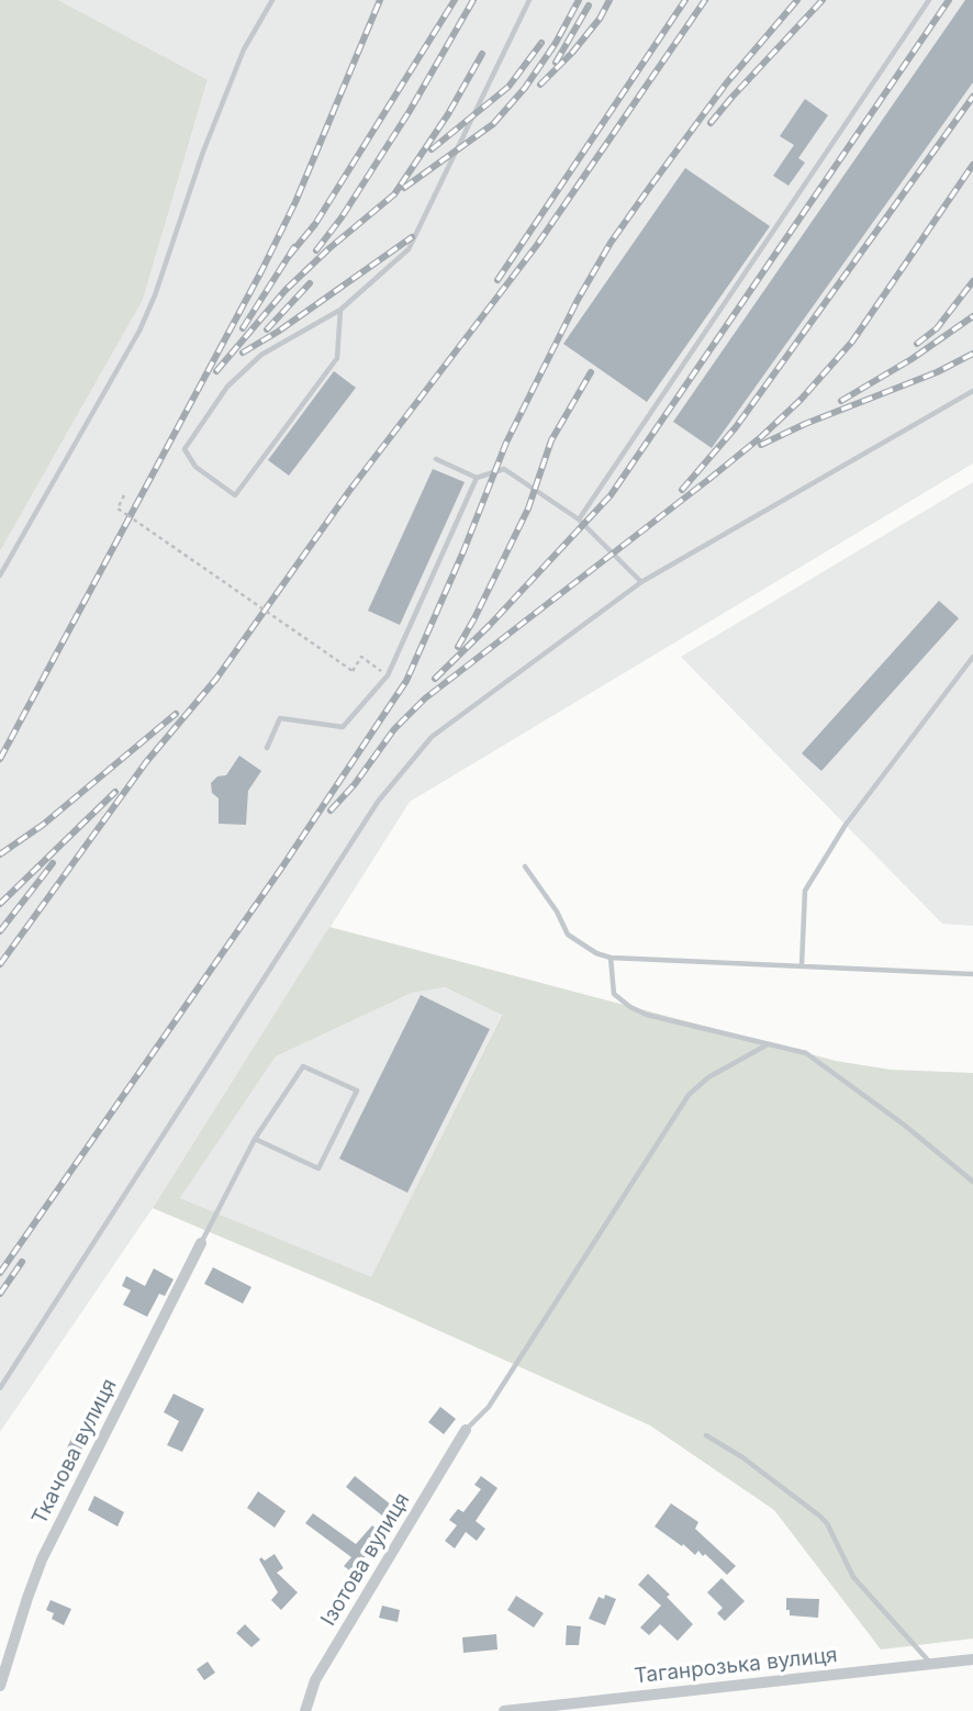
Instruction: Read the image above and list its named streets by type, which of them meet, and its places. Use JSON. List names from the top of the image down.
{
  "streets": {
    "street": ["Ткачова вулиця", "Ізотова вулиця", "Таганрозька вулиця"]
  }
}
